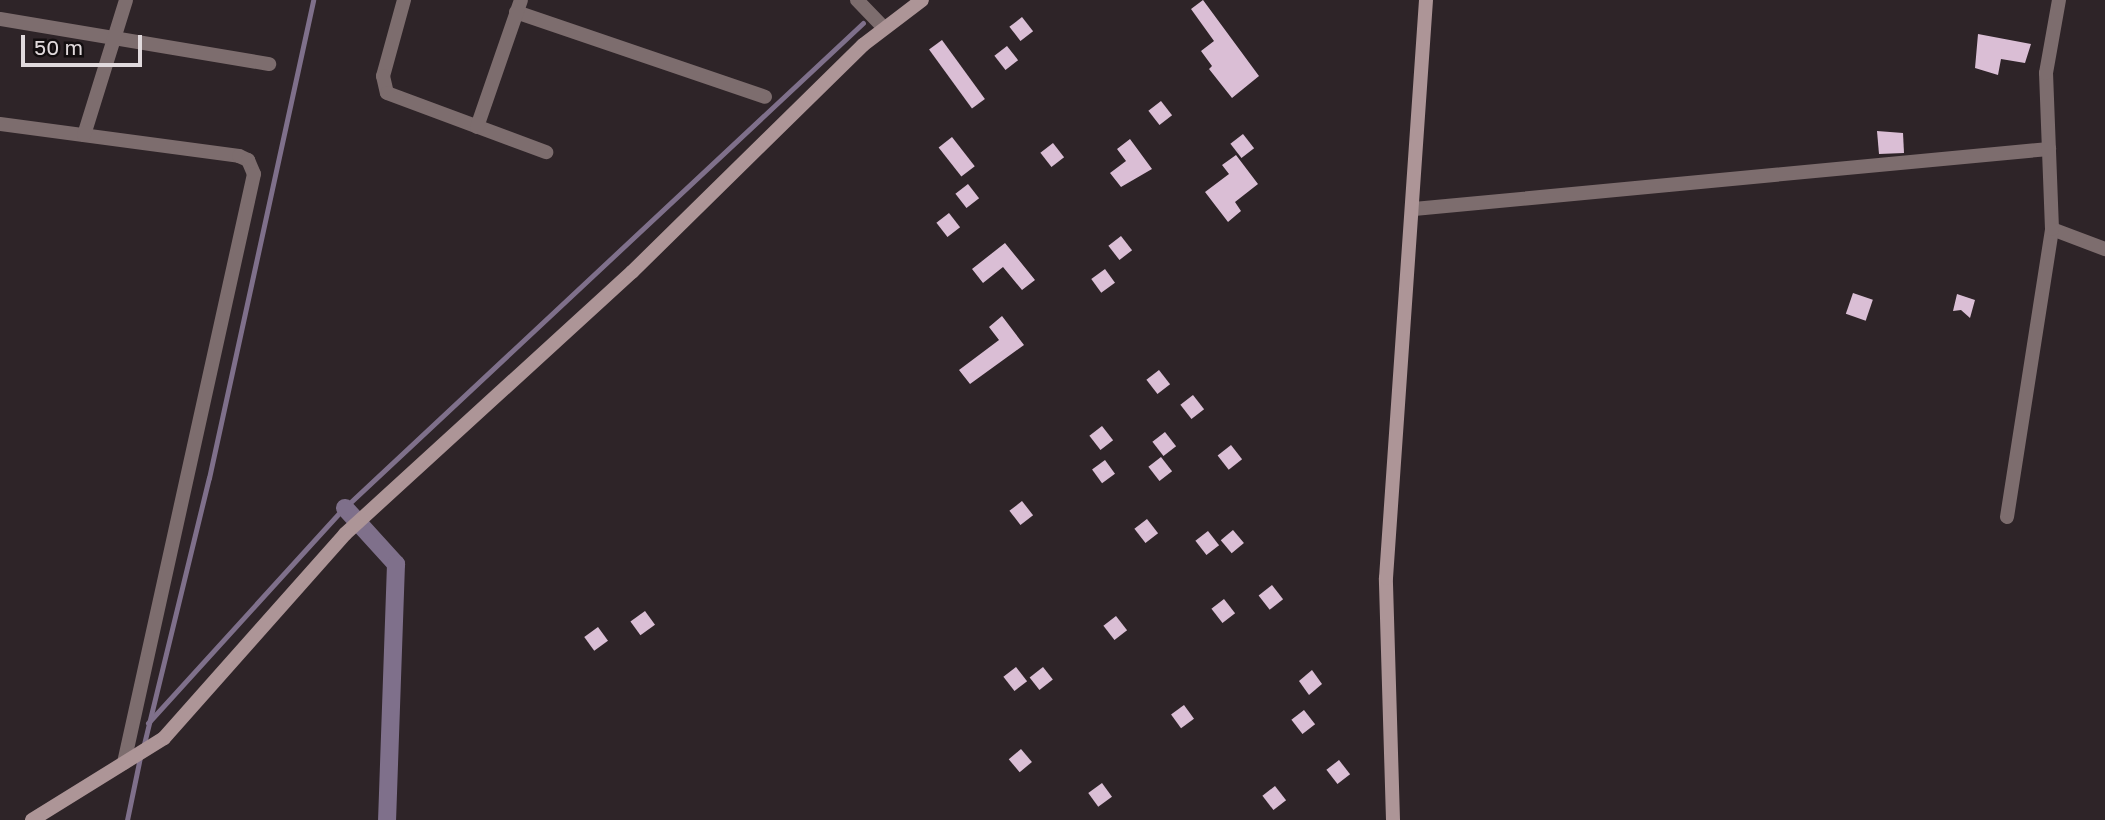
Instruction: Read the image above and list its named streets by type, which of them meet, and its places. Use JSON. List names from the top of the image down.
{
  "scale_bar": "50 m"
}
